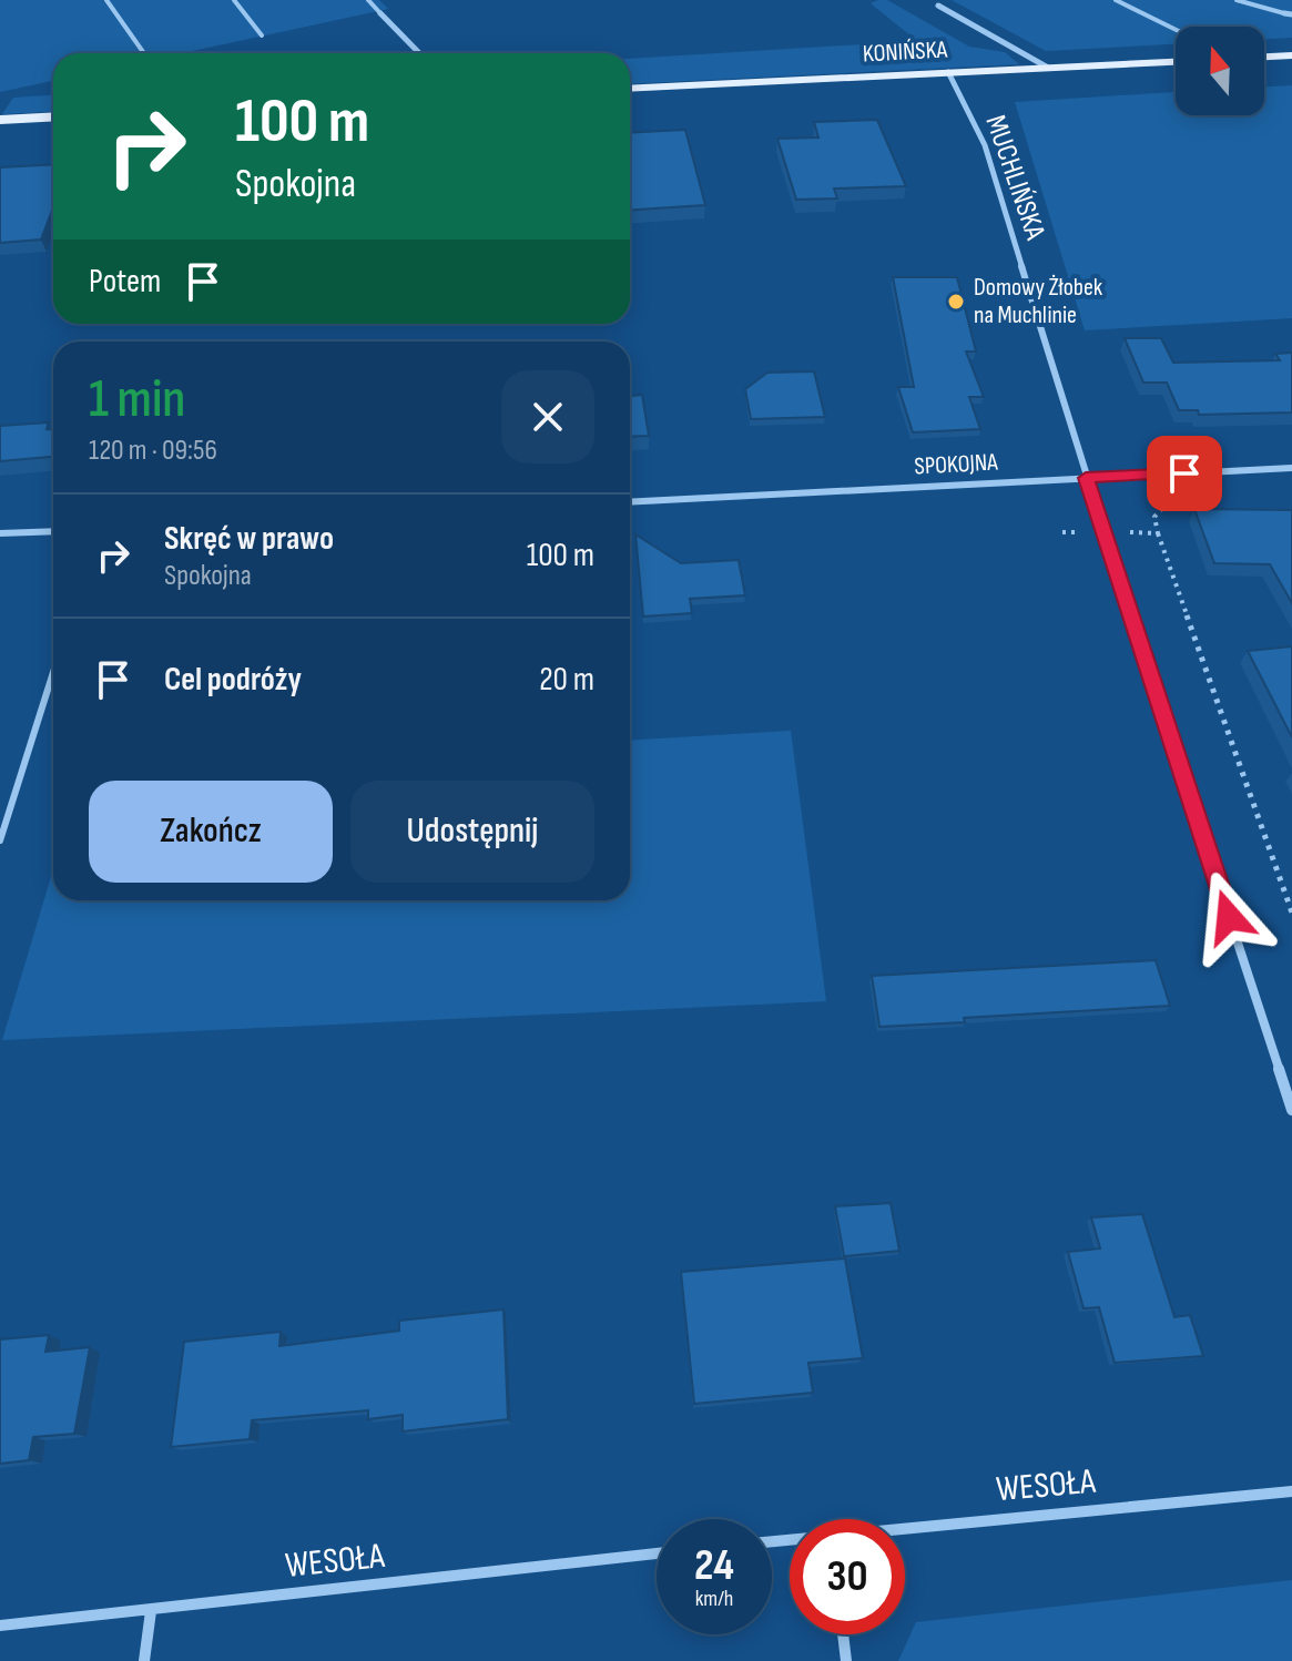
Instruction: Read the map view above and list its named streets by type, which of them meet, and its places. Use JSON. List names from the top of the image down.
{
  "streets": {
    "main road": ["KONIŃSKA"],
    "street": ["MUCHLIŃSKA", "SPOKOJNA", "WESOŁA"]
  },
  "crossings": [
    ["KONIŃSKA", "MUCHLIŃSKA"],
    ["MUCHLIŃSKA", "SPOKOJNA"]
  ],
  "places": ["Domowy Żłobek na Muchlinie"],
  "north": "top",
  "page": {
    "turn": ["100 m", "Spokojna"],
    "then": "Potem",
    "heading": ["1 min", "120 m · 09:56"],
    "list": [
      {
        "name": "Skręć w prawo",
        "note": "Spokojna",
        "value": "100 m"
      },
      {
        "name": "Cel podróży",
        "value": "20 m"
      }
    ],
    "buttons": ["Zakończ", "Udostępnij"],
    "speed": "24 km/h",
    "limit": "30"
  }
}
